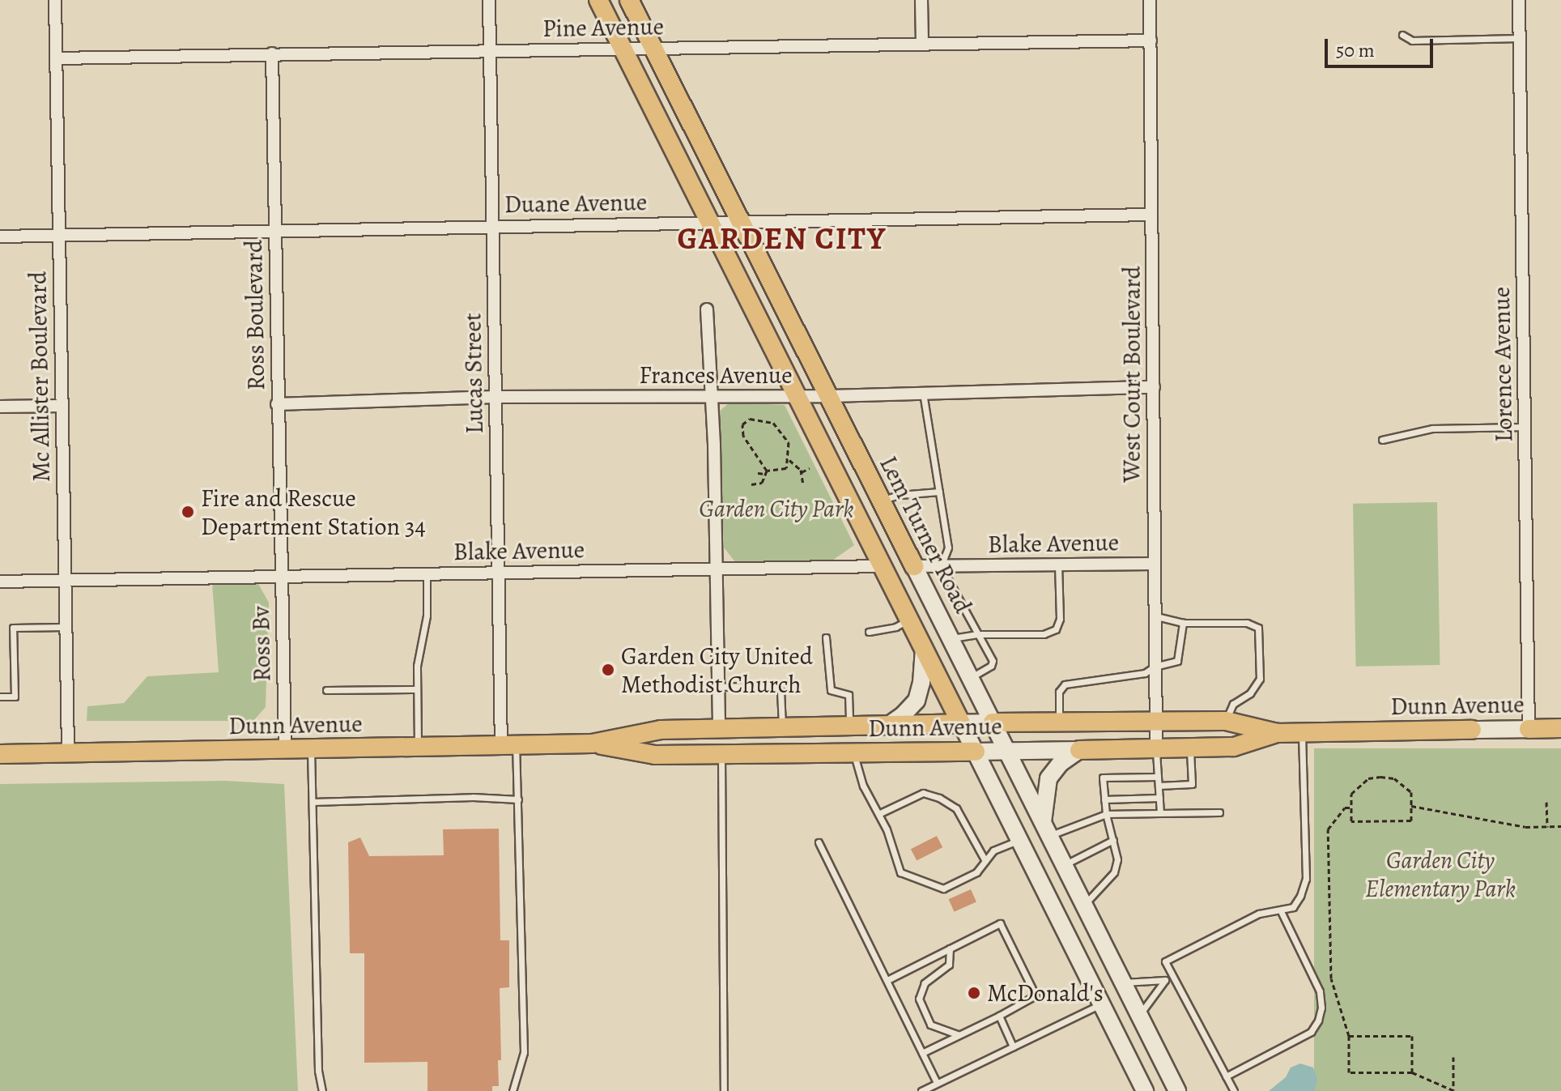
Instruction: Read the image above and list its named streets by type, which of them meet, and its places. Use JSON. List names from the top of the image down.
{
  "streets": {
    "main road": ["Lem Turner Road", "Dunn Avenue"],
    "street": [
      "Pine Avenue",
      "Duane Avenue",
      "Ross Boulevard",
      "Lorence Avenue",
      "Lucas Street",
      "West Court Boulevard",
      "Frances Avenue",
      "Mc Allister Boulevard",
      "Blake Avenue",
      "Ross Bv"
    ]
  },
  "crossings": [
    ["Pine Avenue", "Ross Boulevard"],
    ["Pine Avenue", "Lucas Street"],
    ["Pine Avenue", "West Court Boulevard"],
    ["Pine Avenue", "Mc Allister Boulevard"],
    ["Pine Avenue", "Lem Turner Road"],
    ["Duane Avenue", "Ross Boulevard"],
    ["Duane Avenue", "Lucas Street"],
    ["Duane Avenue", "West Court Boulevard"],
    ["Duane Avenue", "Mc Allister Boulevard"],
    ["Duane Avenue", "Lem Turner Road"],
    ["Ross Boulevard", "Frances Avenue"],
    ["Ross Boulevard", "Blake Avenue"],
    ["Ross Boulevard", "Ross Bv"],
    ["Lorence Avenue", "Dunn Avenue"],
    ["Lucas Street", "Frances Avenue"],
    ["Lucas Street", "Blake Avenue"],
    ["Lucas Street", "Dunn Avenue"],
    ["West Court Boulevard", "Frances Avenue"],
    ["West Court Boulevard", "Blake Avenue"],
    ["West Court Boulevard", "Dunn Avenue"],
    ["Frances Avenue", "Lem Turner Road"],
    ["Mc Allister Boulevard", "Blake Avenue"],
    ["Mc Allister Boulevard", "Dunn Avenue"],
    ["Lem Turner Road", "Blake Avenue"],
    ["Lem Turner Road", "Dunn Avenue"],
    ["Blake Avenue", "Ross Bv"],
    ["Ross Bv", "Dunn Avenue"]
  ],
  "districts": ["GARDEN CITY"],
  "parks": ["Garden City Park", "Garden City Elementary Park"],
  "places": ["Fire and Rescue Department Station 34", "Garden City United Methodist Church", "McDonald's"],
  "scale_bar": "50 m"
}
